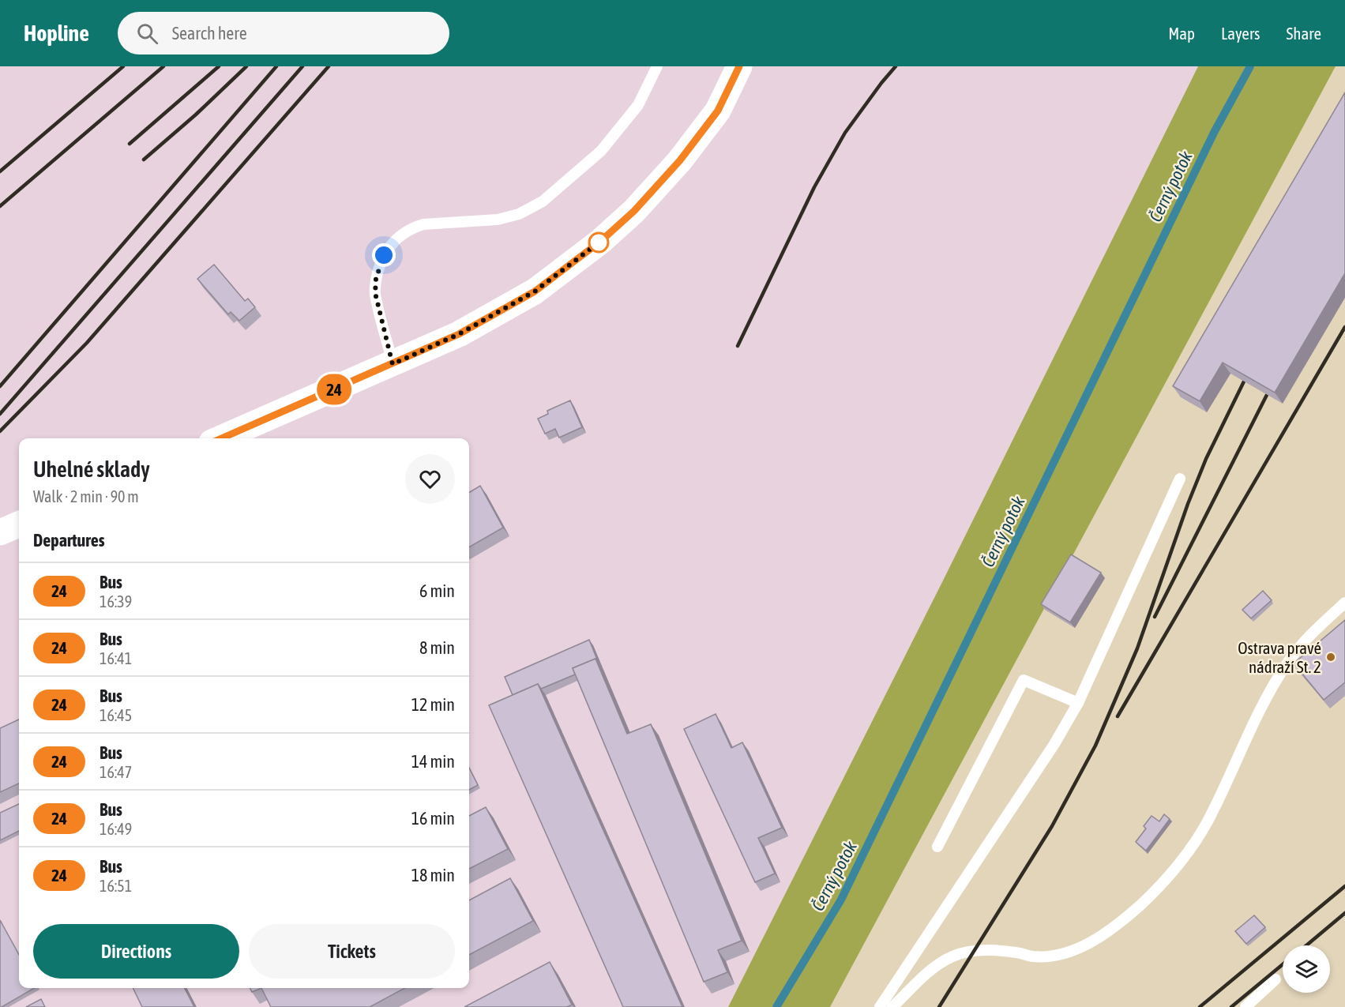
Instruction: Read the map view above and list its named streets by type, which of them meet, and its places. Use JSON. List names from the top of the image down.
{
  "water": ["Černý potok"],
  "places": ["Ostrava pravé nádraží St. 2"],
  "lines": ["bus line 24"],
  "page": {
    "header": "Hopline",
    "search": "Search here",
    "nav": ["Map", "Layers", "Share"],
    "on_map": "24",
    "heading": [
      ["Uhelné sklady", "Walk · 2 min · 90 m"],
      "Departures"
    ],
    "list": [
      {
        "mark": "24",
        "name": "Bus",
        "note": "16:39",
        "value": "6 min"
      },
      {
        "mark": "24",
        "name": "Bus",
        "note": "16:41",
        "value": "8 min"
      },
      {
        "mark": "24",
        "name": "Bus",
        "note": "16:45",
        "value": "12 min"
      },
      {
        "mark": "24",
        "name": "Bus",
        "note": "16:47",
        "value": "14 min"
      },
      {
        "mark": "24",
        "name": "Bus",
        "note": "16:49",
        "value": "16 min"
      },
      {
        "mark": "24",
        "name": "Bus",
        "note": "16:51",
        "value": "18 min"
      }
    ],
    "buttons": ["Directions", "Tickets"]
  }
}
